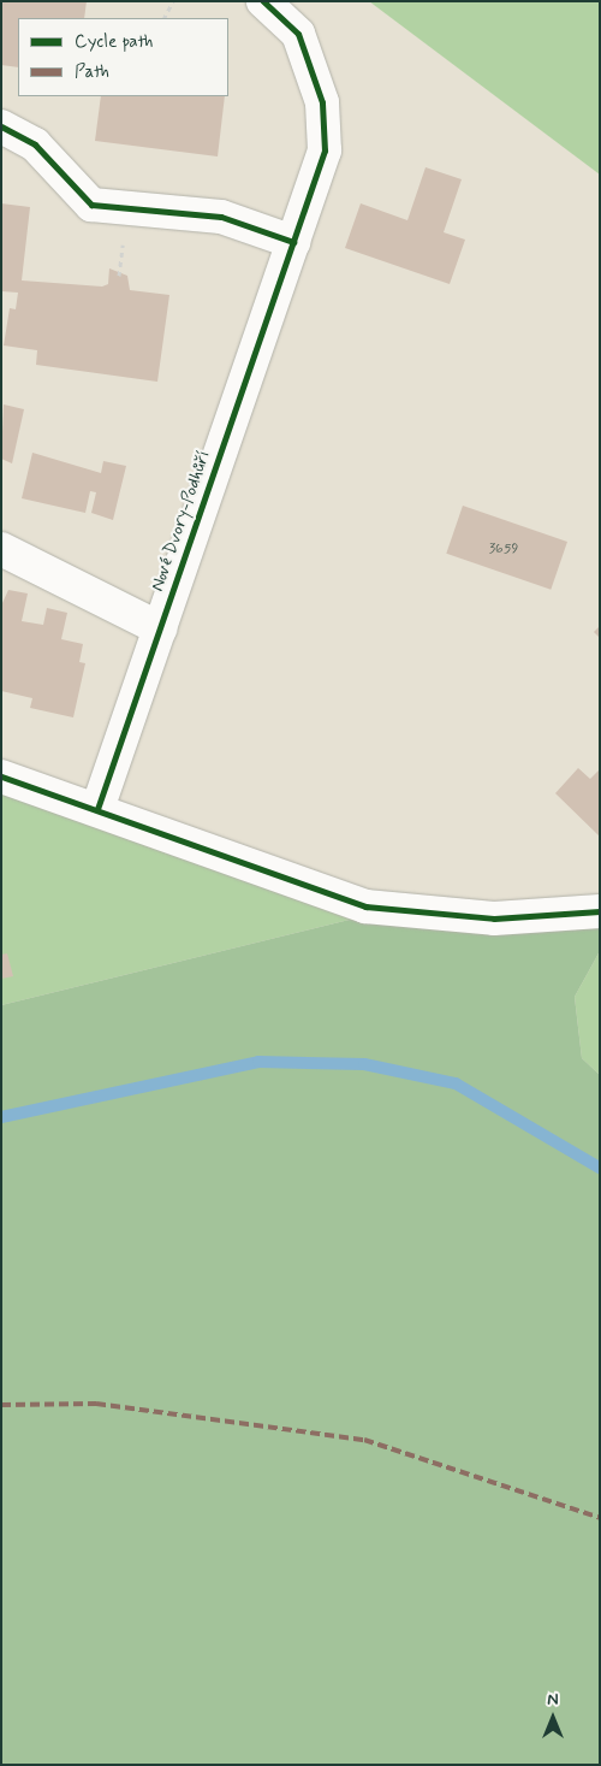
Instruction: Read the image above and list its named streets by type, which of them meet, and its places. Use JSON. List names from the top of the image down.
{
  "streets": {
    "street": ["Nové Dvory-Podhůří"]
  },
  "house_numbers": ["3659"],
  "legend": ["Cycle path", "Path"],
  "north": "top"
}
